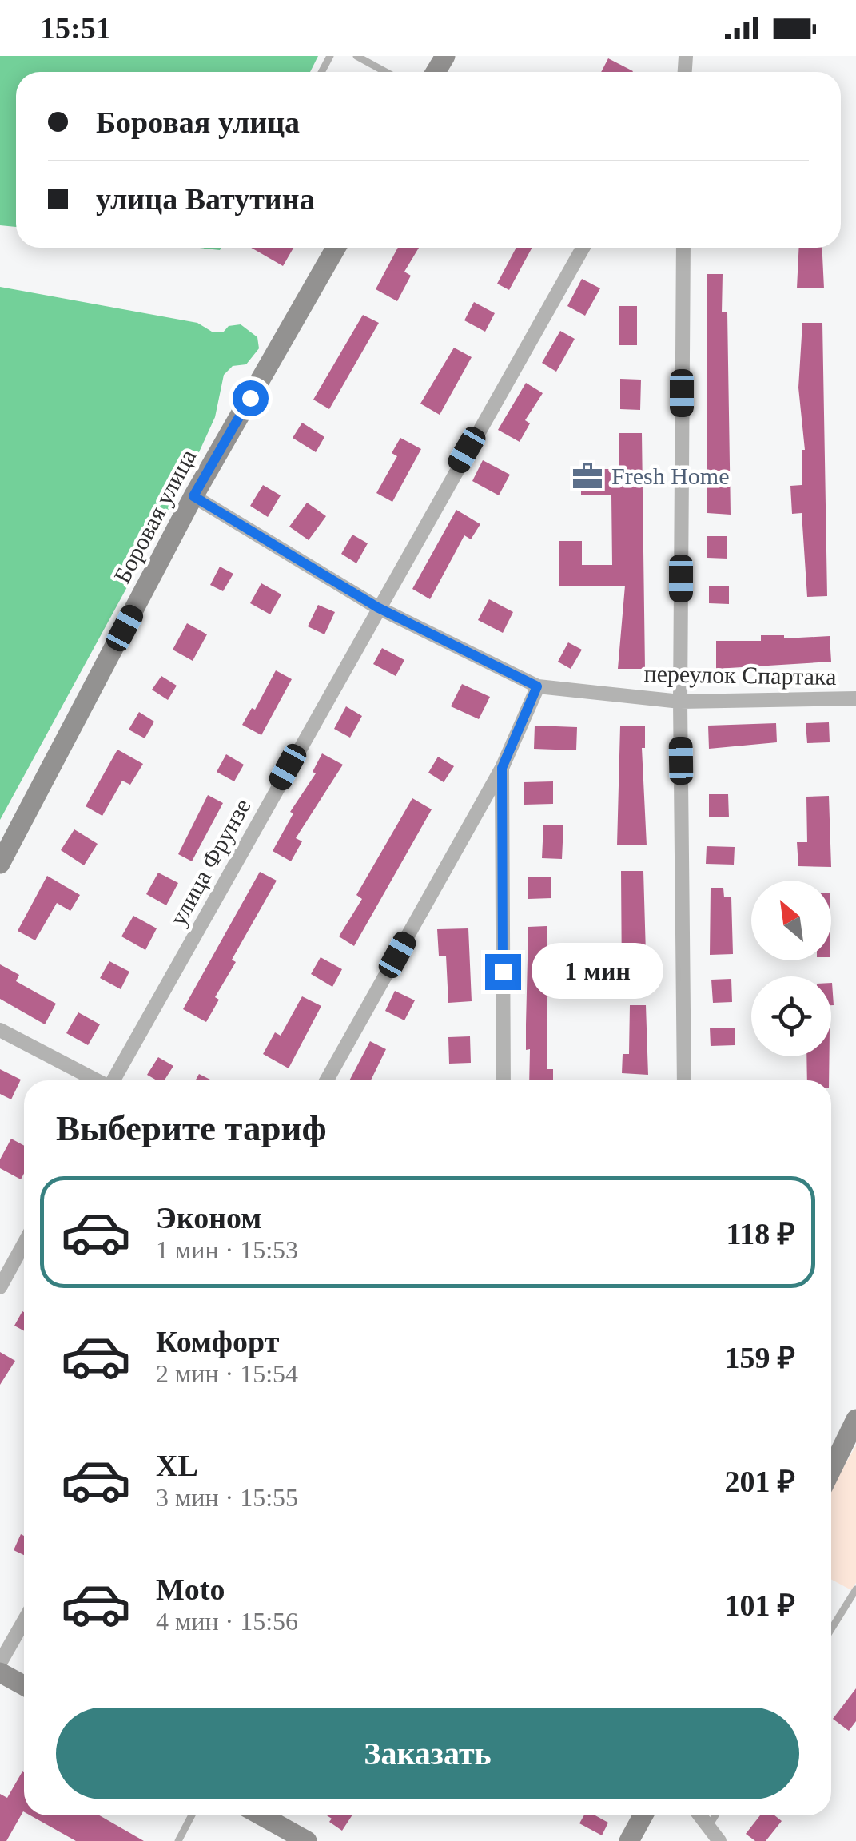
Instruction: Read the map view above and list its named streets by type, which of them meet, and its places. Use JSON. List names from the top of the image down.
{
  "streets": {
    "street": ["Боровая улица", "переулок Спартака", "улица Фрунзе"]
  },
  "crossings": [
    ["Боровая улица", "переулок Спартака"],
    ["переулок Спартака", "улица Фрунзе"]
  ],
  "places": {
    "office": ["Fresh Home"]
  },
  "north": "top left",
  "page": {
    "status": "15:51",
    "banner": ["Боровая улица", "улица Ватутина"],
    "bubble": "1 мин",
    "heading": "Выберите тариф",
    "list": [
      {
        "name": "Эконом",
        "note": "1 мин · 15:53",
        "value": "118 ₽"
      },
      {
        "name": "Комфорт",
        "note": "2 мин · 15:54",
        "value": "159 ₽"
      },
      {
        "name": "XL",
        "note": "3 мин · 15:55",
        "value": "201 ₽"
      },
      {
        "name": "Moto",
        "note": "4 мин · 15:56",
        "value": "101 ₽"
      }
    ],
    "buttons": "Заказать"
  }
}
